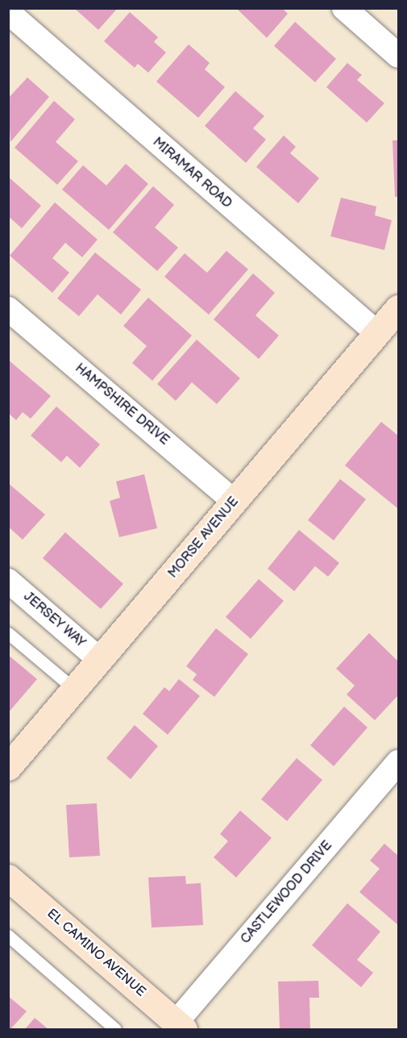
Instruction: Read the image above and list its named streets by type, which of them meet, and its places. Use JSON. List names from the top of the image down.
{
  "streets": {
    "street": [
      "MIRAMAR ROAD",
      "HAMPSHIRE DRIVE",
      "MORSE AVENUE",
      "JERSEY WAY",
      "CASTLEWOOD DRIVE",
      "EL CAMINO AVENUE"
    ]
  },
  "crossings": [
    ["MIRAMAR ROAD", "MORSE AVENUE"],
    ["HAMPSHIRE DRIVE", "MORSE AVENUE"],
    ["MORSE AVENUE", "JERSEY WAY"],
    ["CASTLEWOOD DRIVE", "EL CAMINO AVENUE"]
  ]
}
